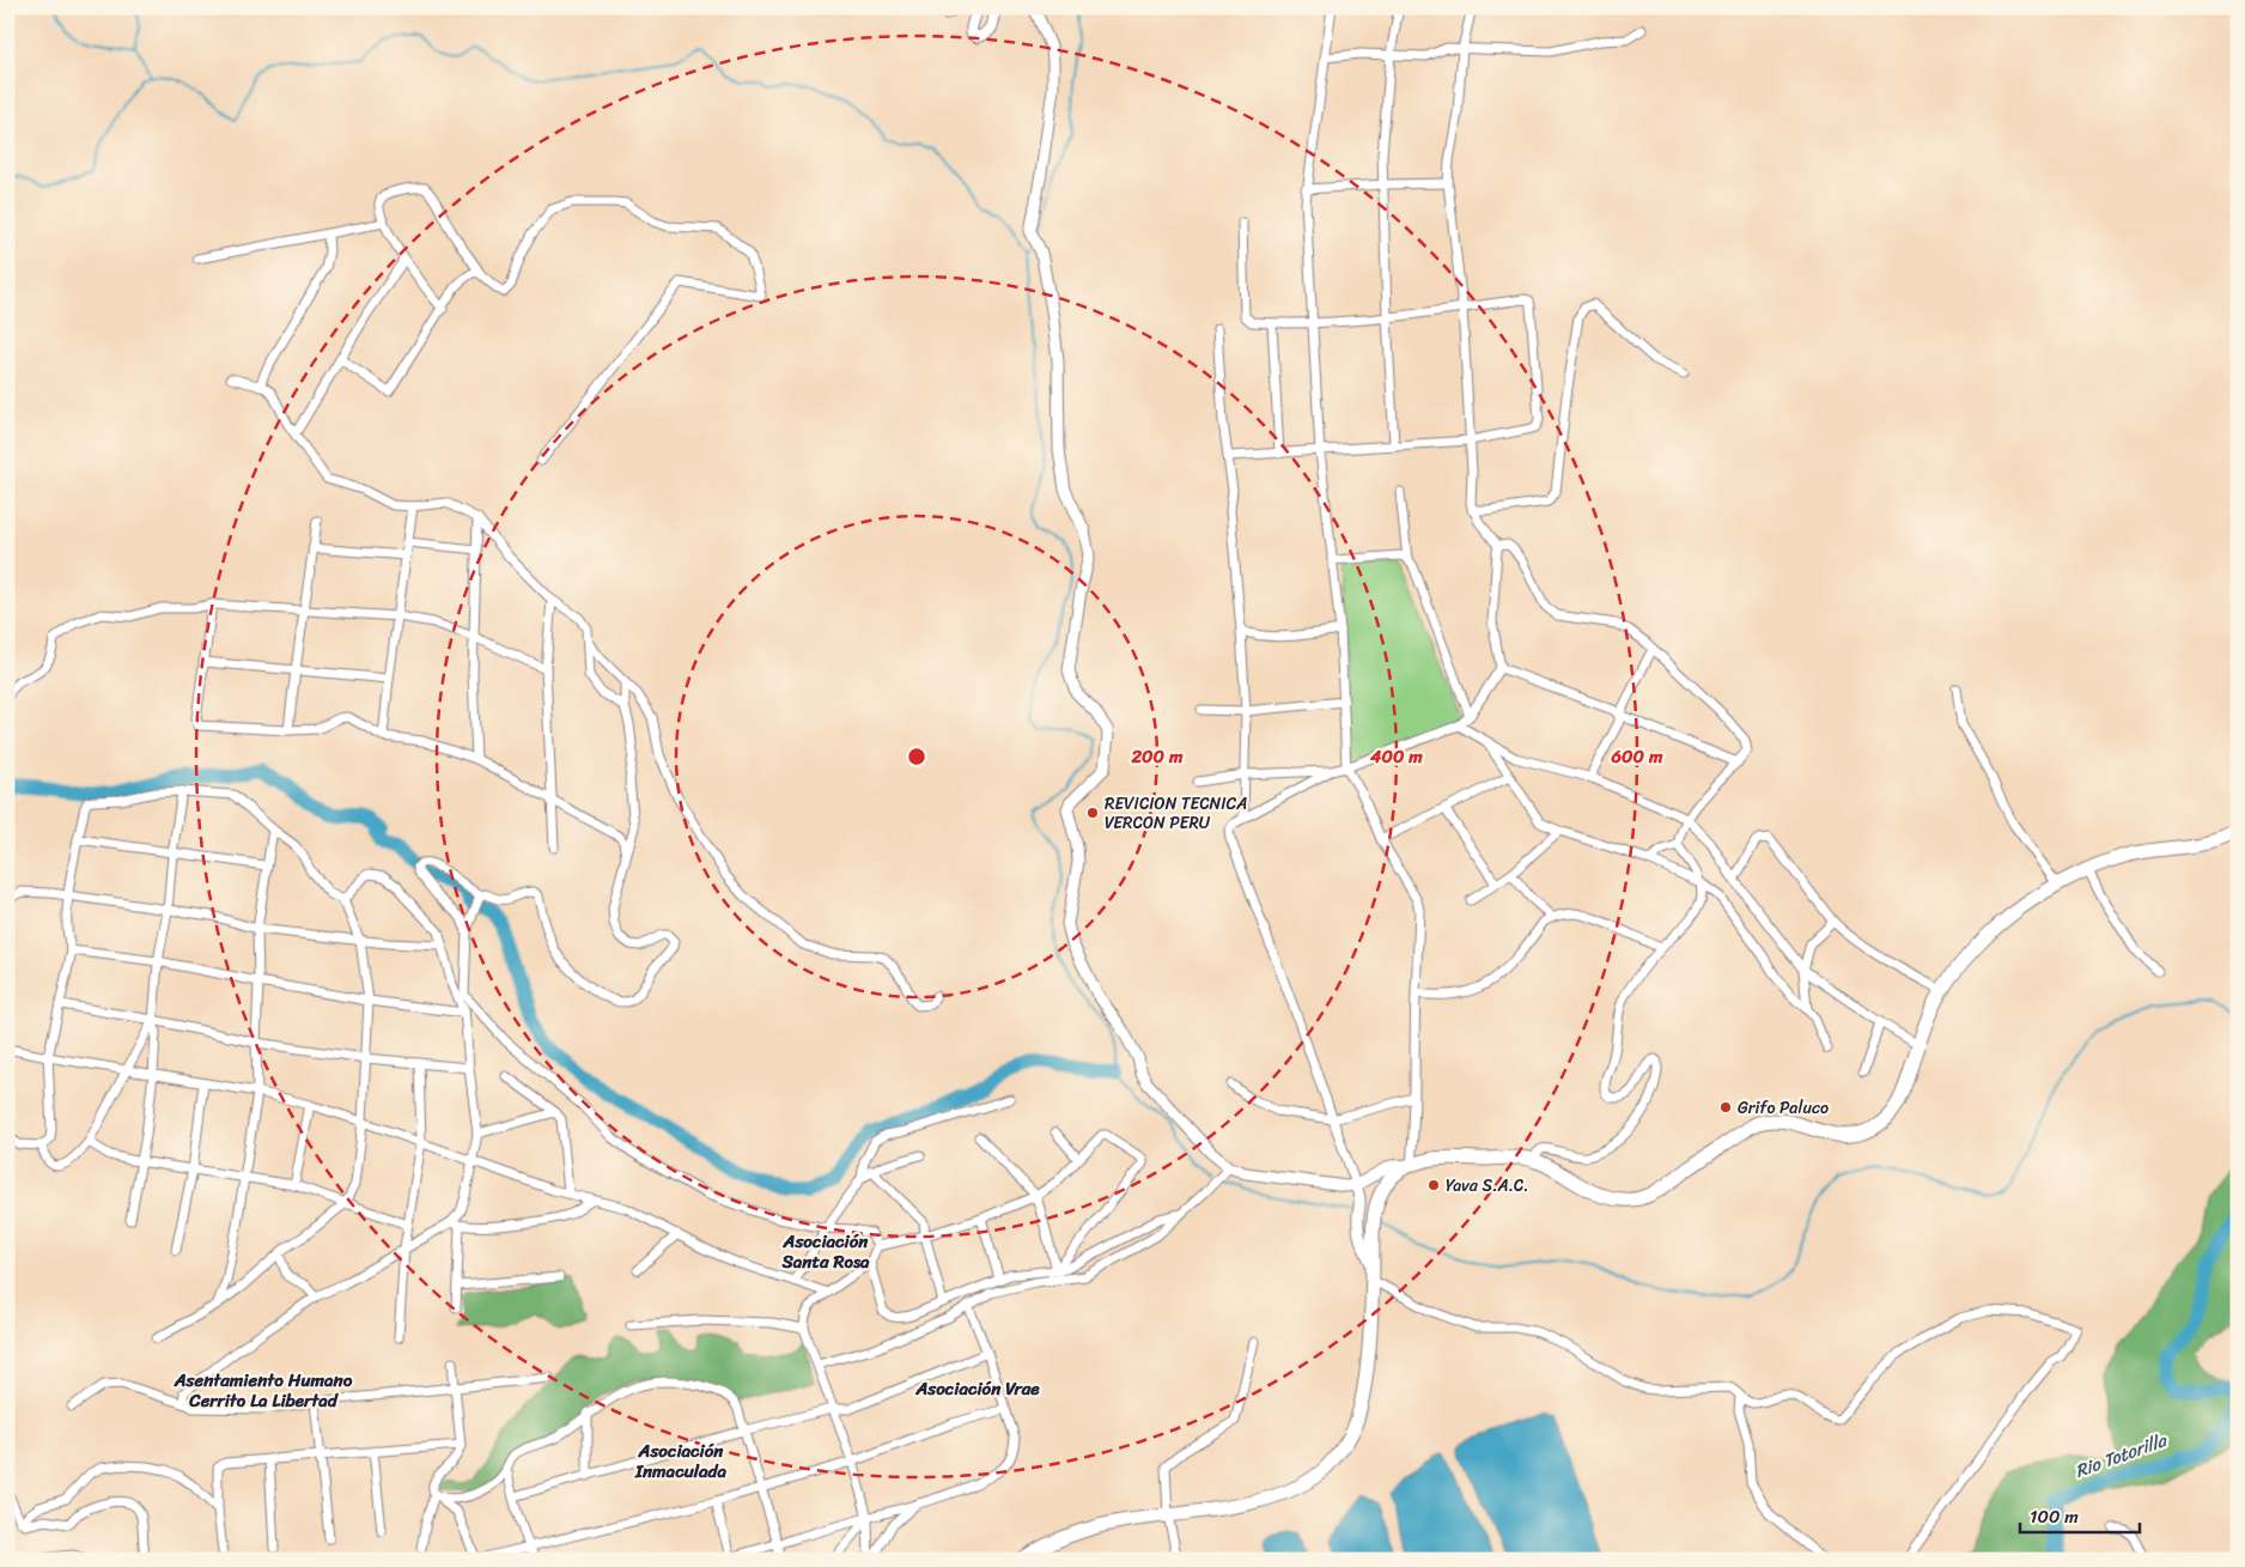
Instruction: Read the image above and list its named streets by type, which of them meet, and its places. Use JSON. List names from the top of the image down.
{
  "districts": [
    "Asociación Santa Rosa",
    "Asentamiento Humano Cerrito La Libertad",
    "Asociación Vrae",
    "Asociación Inmaculada"
  ],
  "water": ["Rio Totorilla"],
  "places": ["REVICION TECNICA VERCON PERU", "Grifo Paluco", "Yava S.A.C."],
  "scale_bar": "100 m",
  "rings": ["200 m", "400 m", "600 m"]
}
